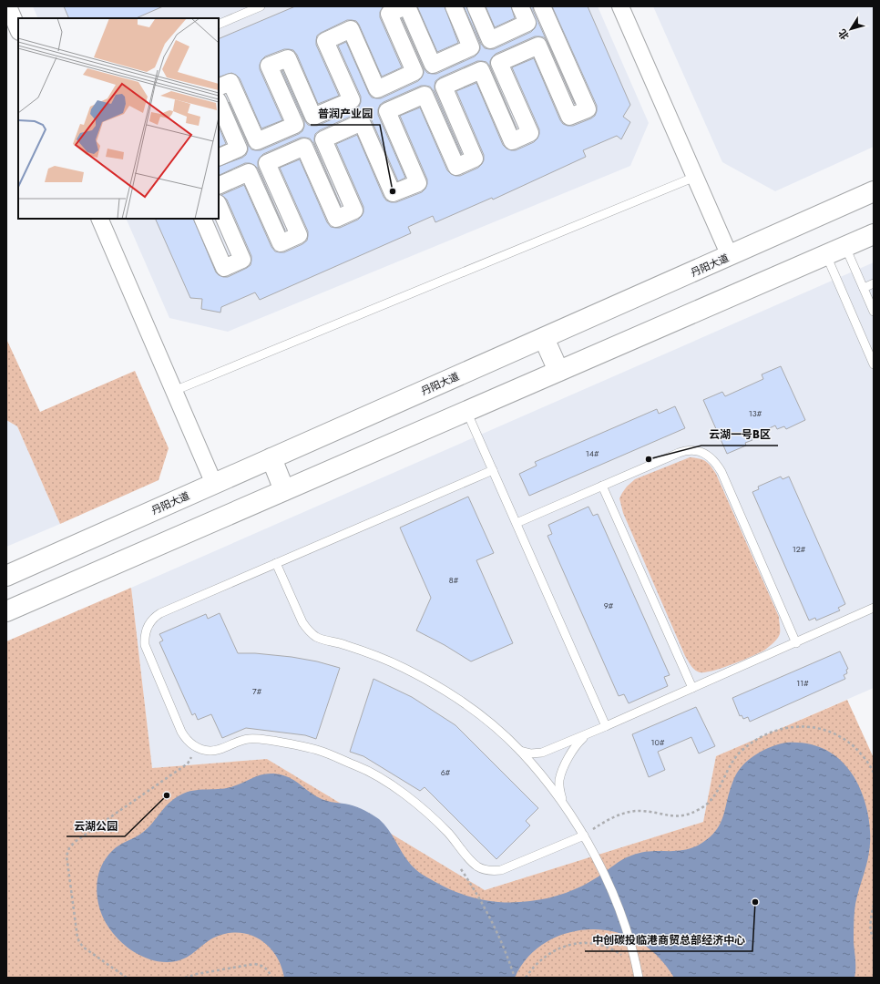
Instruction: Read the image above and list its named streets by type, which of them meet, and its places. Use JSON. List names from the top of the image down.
{
  "streets": {
    "main road": ["丹阳大道"]
  },
  "places": [
    "普润产业园",
    "云湖一号B区",
    "云湖公园",
    "中创碳投临港商贸总部经济中心"
  ],
  "house_numbers": [
    "13#",
    "14#",
    "12#",
    "8#",
    "9#",
    "11#",
    "7#",
    "10#",
    "6#"
  ],
  "north": "bottom left"
}
